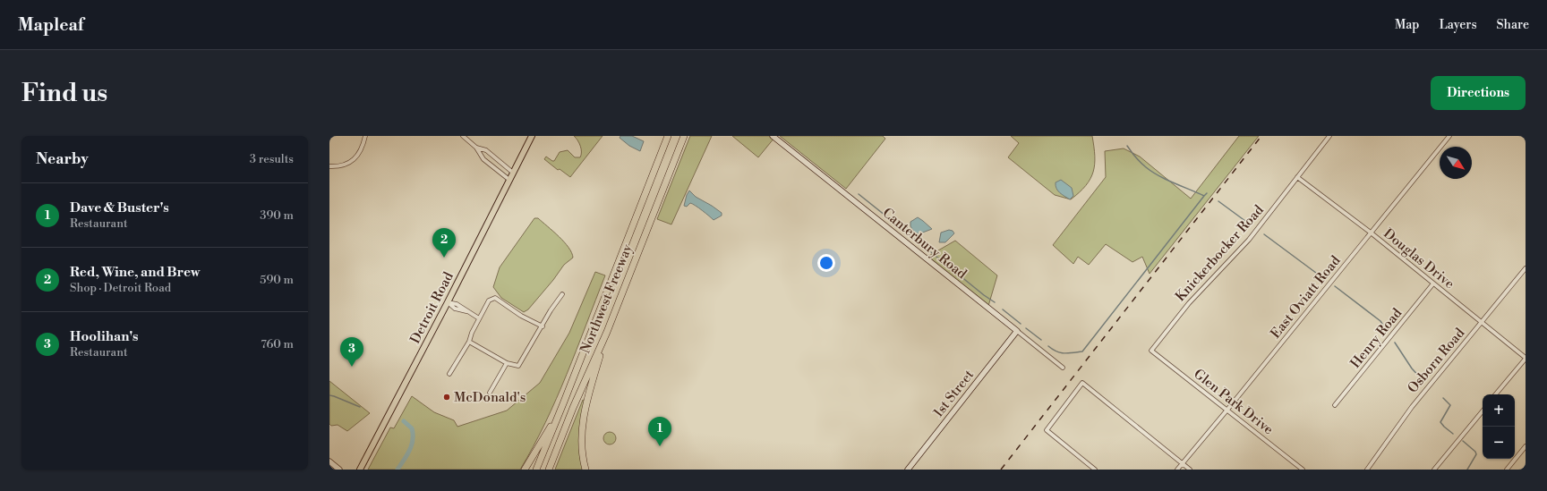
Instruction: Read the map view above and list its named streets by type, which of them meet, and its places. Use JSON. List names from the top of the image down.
{
  "streets": {
    "highway": ["Northwest Freeway"],
    "main road": ["Detroit Road"],
    "street": [
      "Canterbury Road",
      "Knickerbocker Road",
      "Douglas Drive",
      "East Oviatt Road",
      "Henry Road",
      "Osborn Road",
      "1st Street",
      "Glen Park Drive"
    ]
  },
  "crossings": [
    ["Canterbury Road", "1st Street"],
    ["Knickerbocker Road", "Douglas Drive"],
    ["Knickerbocker Road", "Glen Park Drive"],
    ["Douglas Drive", "East Oviatt Road"],
    ["Douglas Drive", "Henry Road"],
    ["Douglas Drive", "Osborn Road"],
    ["East Oviatt Road", "Glen Park Drive"]
  ],
  "places": ["McDonald's"],
  "north": "bottom right",
  "page": {
    "header": "Mapleaf",
    "nav": ["Map", "Layers", "Share"],
    "buttons": "Directions",
    "title": "Find us",
    "heading": ["Nearby", "3 results"],
    "list": [
      {
        "mark": "1",
        "name": "Dave & Buster's",
        "note": "Restaurant",
        "value": "390 m"
      },
      {
        "mark": "2",
        "name": "Red, Wine, and Brew",
        "note": "Shop · Detroit Road",
        "value": "590 m"
      },
      {
        "mark": "3",
        "name": "Hoolihan's",
        "note": "Restaurant",
        "value": "760 m"
      }
    ],
    "pins": ["2", "3", "1"],
    "map_buttons": ["+", "−"]
  }
}
